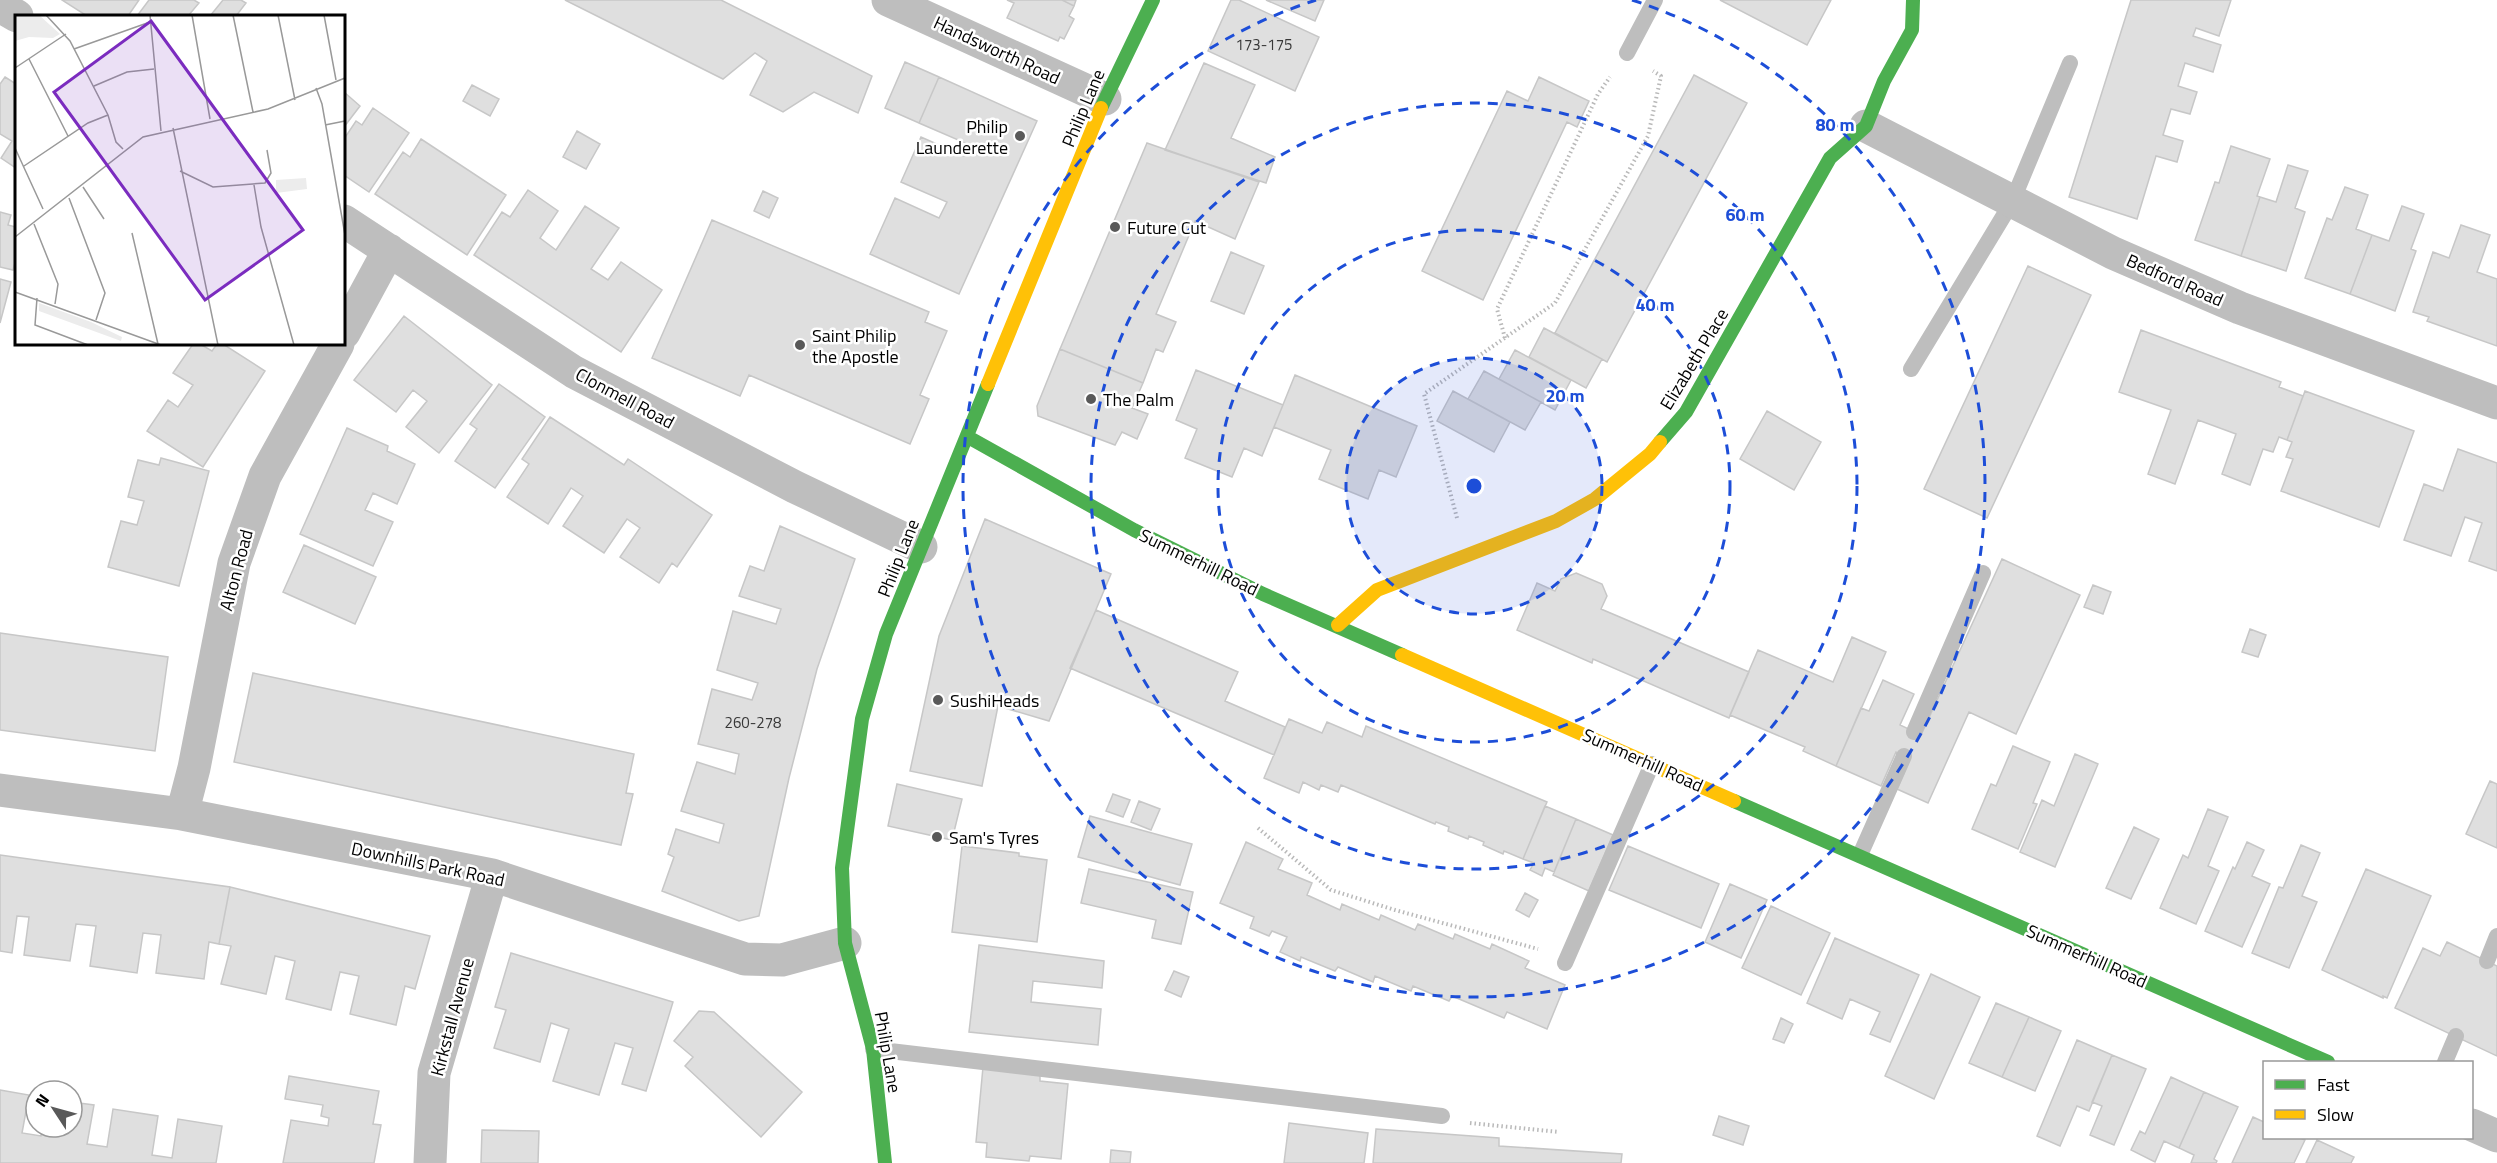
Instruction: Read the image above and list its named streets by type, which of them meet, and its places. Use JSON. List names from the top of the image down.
{
  "streets": {
    "street": [
      "Handsworth Road",
      "Philip Lane",
      "Bedford Road",
      "Elizabeth Place",
      "Clonmell Road",
      "Summerhill Road",
      "Alton Road",
      "Downhills Park Road",
      "Kirkstall Avenue"
    ]
  },
  "crossings": [
    ["Handsworth Road", "Philip Lane"],
    ["Philip Lane", "Clonmell Road"],
    ["Philip Lane", "Summerhill Road"],
    ["Philip Lane", "Downhills Park Road"],
    ["Bedford Road", "Elizabeth Place"],
    ["Elizabeth Place", "Summerhill Road"],
    ["Alton Road", "Downhills Park Road"],
    ["Downhills Park Road", "Kirkstall Avenue"]
  ],
  "places": [
    "Philip Launderette",
    "Future Cut",
    "Saint Philip the Apostle",
    "The Palm",
    "SushiHeads",
    "Sam's Tyres"
  ],
  "house_numbers": ["173-175", "260-278"],
  "legend": ["Fast", "Slow"],
  "north": "top left",
  "rings": [
    "80 m",
    "60 m",
    "40 m",
    "20 m"
  ]
}
